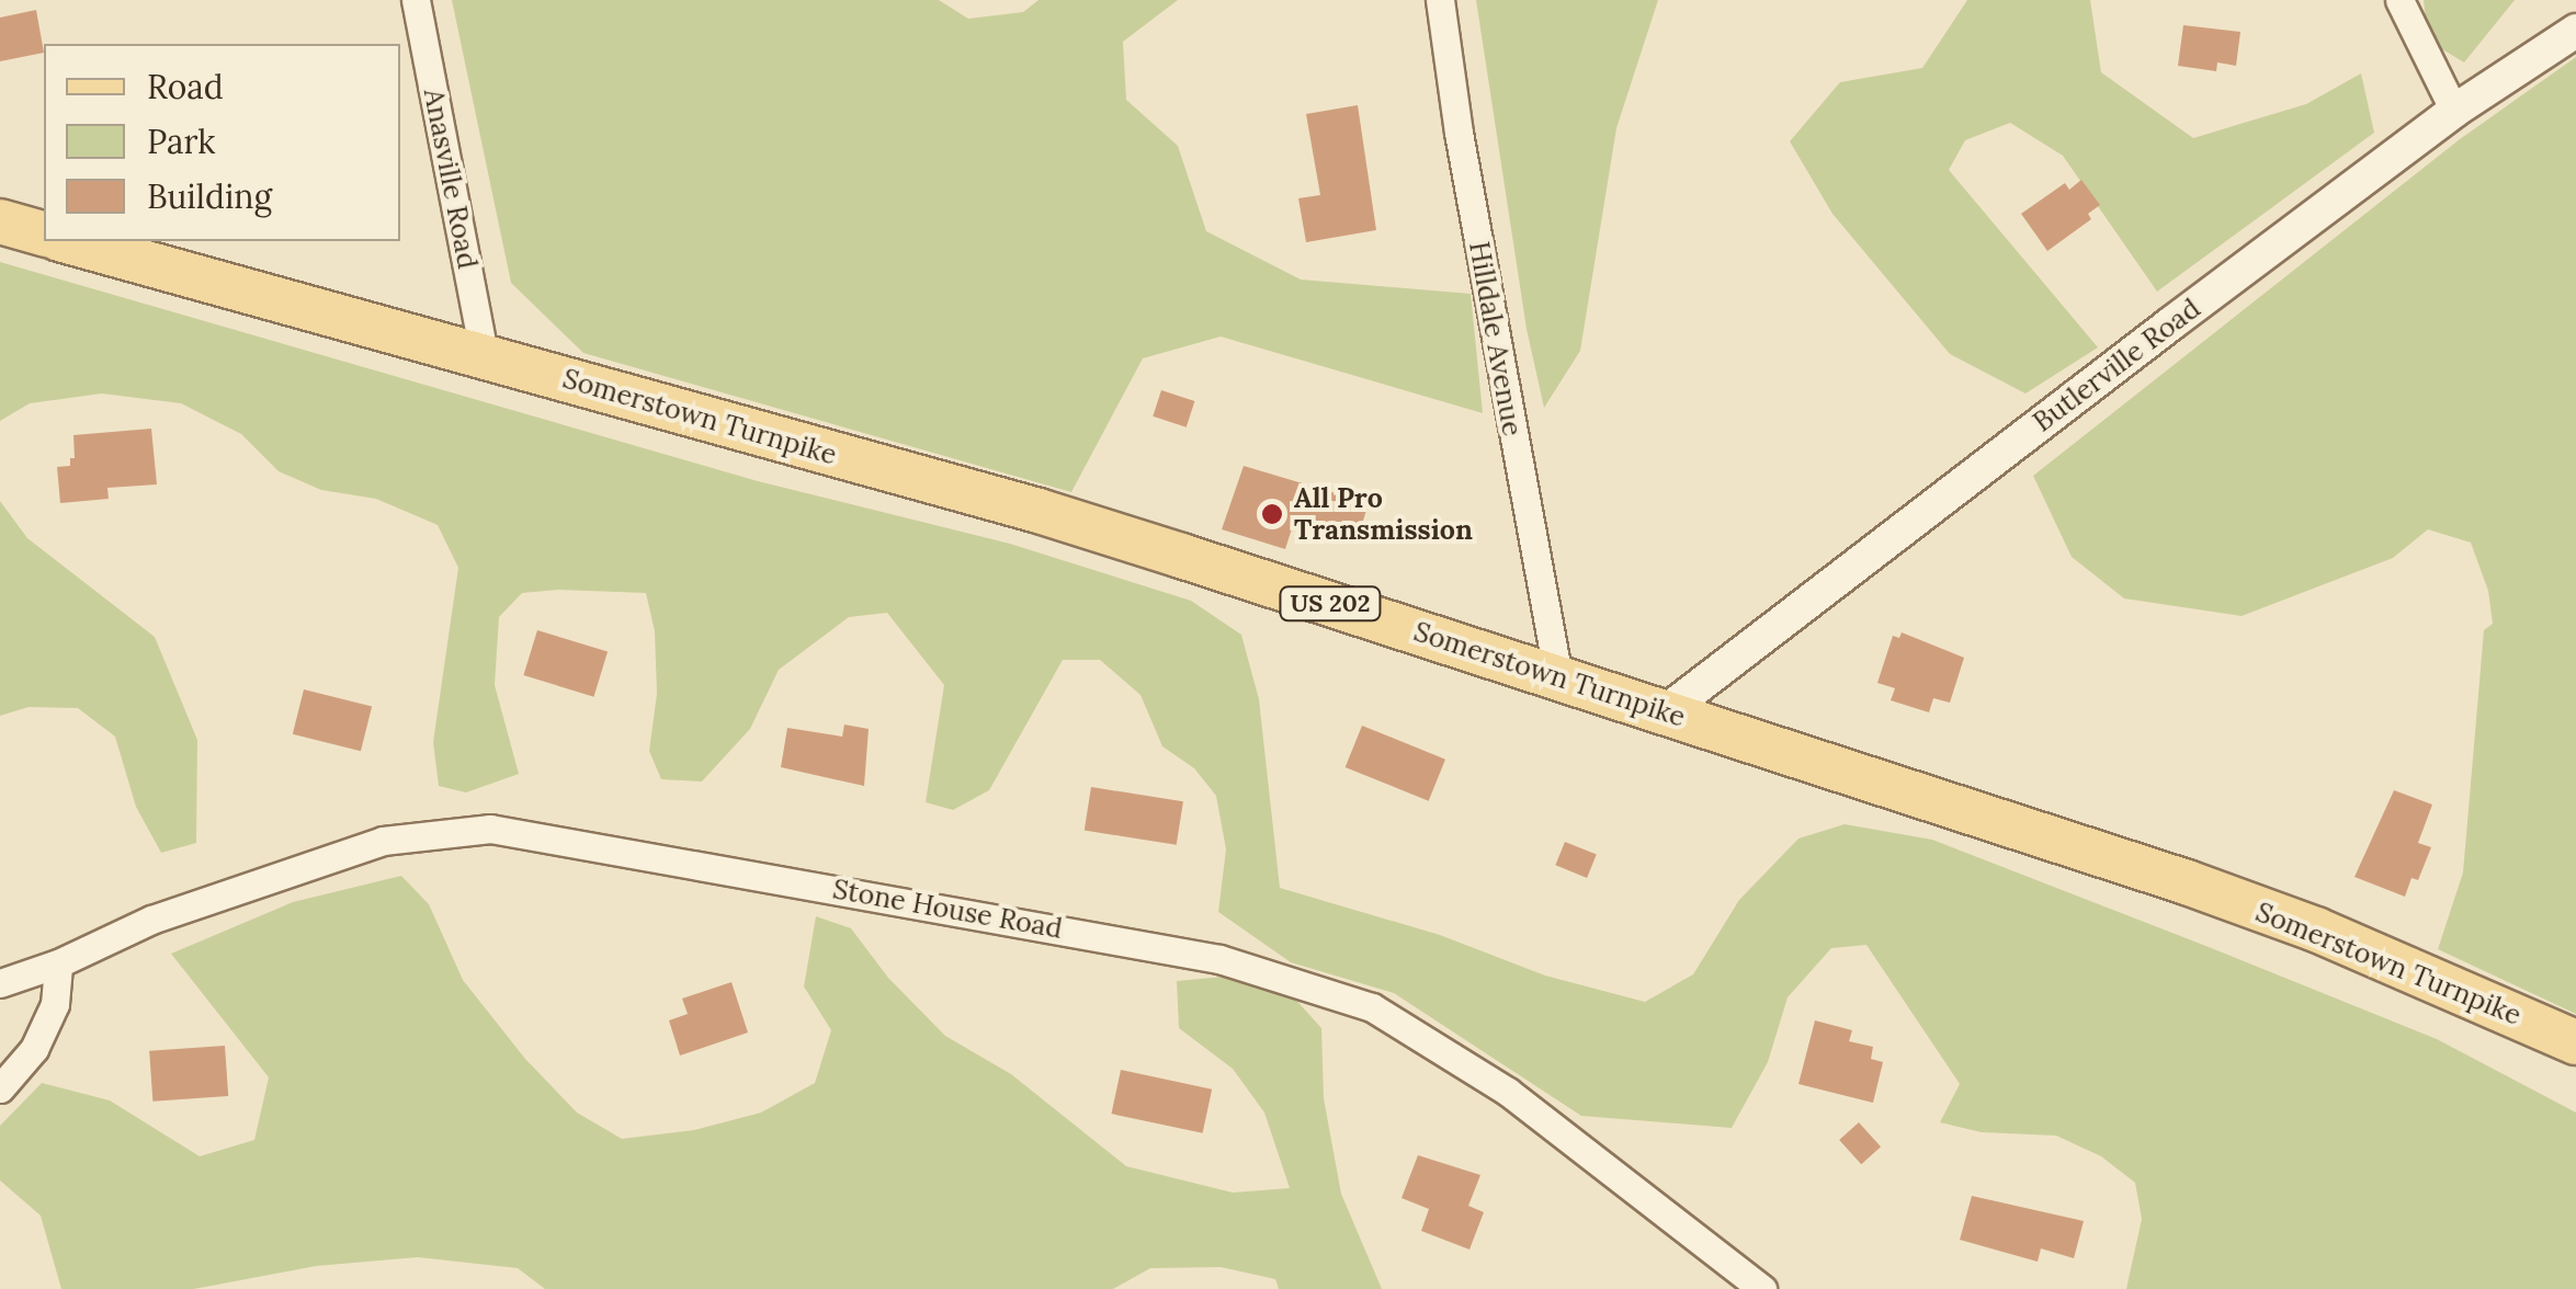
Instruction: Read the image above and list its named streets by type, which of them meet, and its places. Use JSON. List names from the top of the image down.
{
  "streets": {
    "main road": ["Somerstown Turnpike", "US 202"],
    "street": [
      "Anasville Road",
      "Hilldale Avenue",
      "Butlerville Road",
      "Stone House Road"
    ]
  },
  "crossings": [
    ["Anasville Road", "Somerstown Turnpike"],
    ["Hilldale Avenue", "Somerstown Turnpike"],
    ["Butlerville Road", "Somerstown Turnpike"]
  ],
  "places": ["All Pro Transmission"],
  "legend": ["Road", "Park", "Building"]
}
